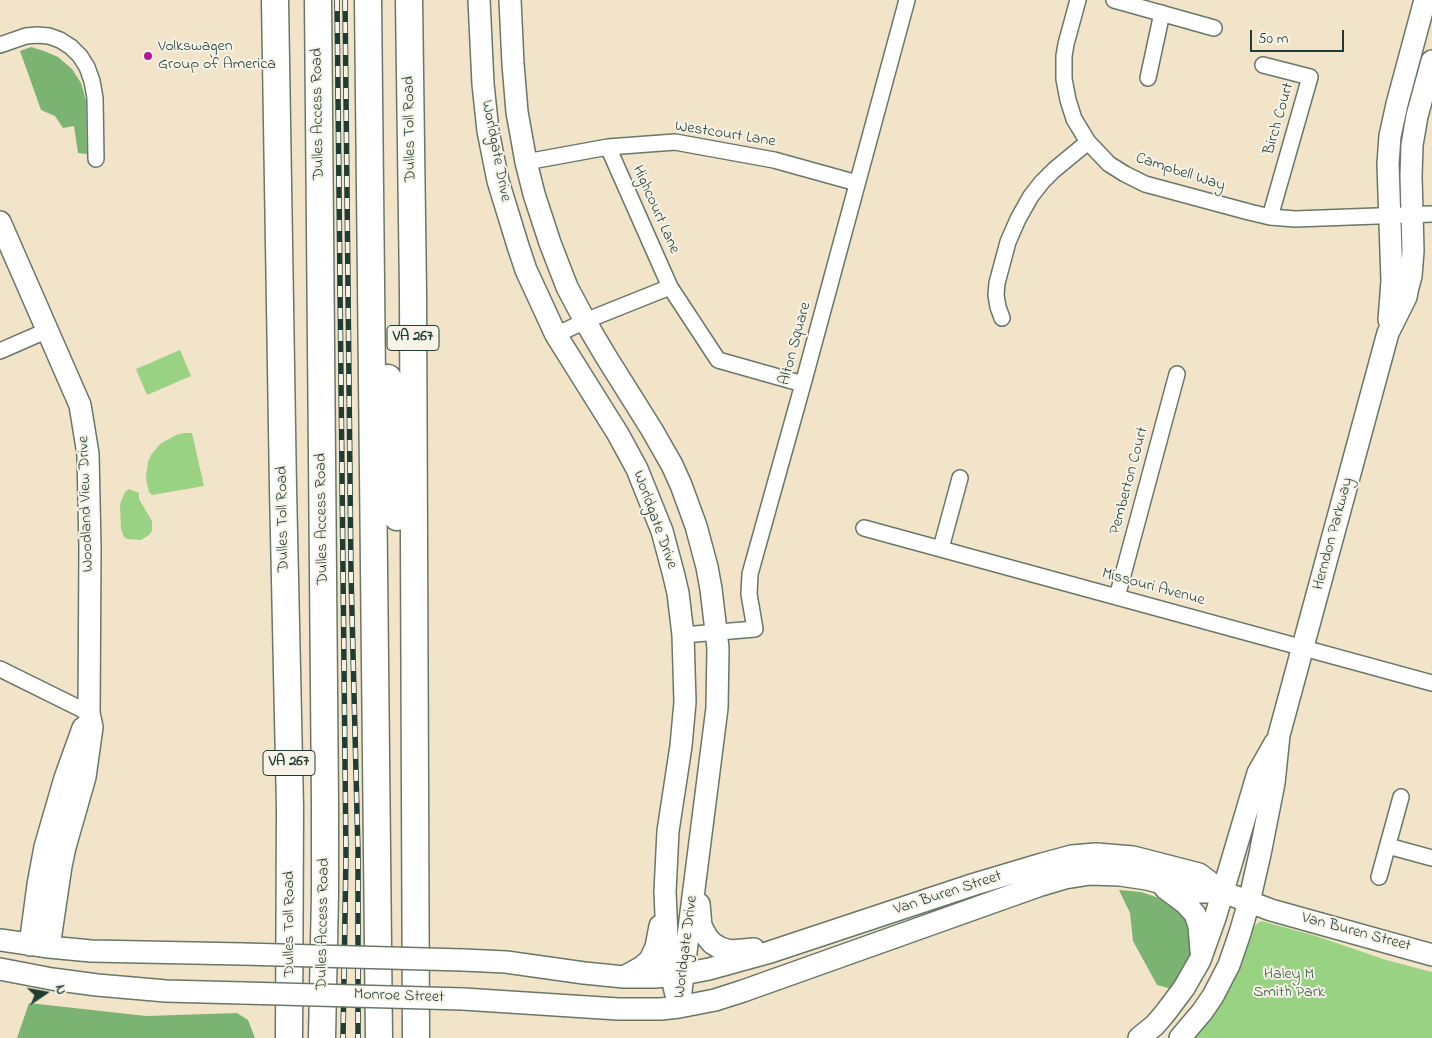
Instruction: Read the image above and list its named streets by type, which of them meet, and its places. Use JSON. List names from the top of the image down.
{
  "streets": {
    "highway": ["Dulles Access Road", "Dulles Toll Road", "VA 267"],
    "main road": [
      "Worldgate Drive",
      "Woodland View Drive",
      "Herndon Parkway",
      "Van Buren Street",
      "Monroe Street"
    ],
    "street": [
      "Birch Court",
      "Westcourt Lane",
      "Campbell Way",
      "Highcourt Lane",
      "Alton Square",
      "Pemberton Court",
      "Missouri Avenue"
    ]
  },
  "crossings": [
    ["Birch Court", "Campbell Way"],
    ["Westcourt Lane", "Worldgate Drive"],
    ["Westcourt Lane", "Highcourt Lane"],
    ["Westcourt Lane", "Alton Square"],
    ["Worldgate Drive", "Alton Square"],
    ["Worldgate Drive", "Van Buren Street"],
    ["Worldgate Drive", "Monroe Street"],
    ["Campbell Way", "Herndon Parkway"],
    ["Highcourt Lane", "Alton Square"],
    ["Pemberton Court", "Missouri Avenue"],
    ["Herndon Parkway", "Missouri Avenue"],
    ["Herndon Parkway", "Van Buren Street"],
    ["Van Buren Street", "Monroe Street"]
  ],
  "parks": ["Haley M Smith Park"],
  "places": ["Volkswagen Group of America"],
  "scale_bar": "50 m",
  "north": "right"
}
